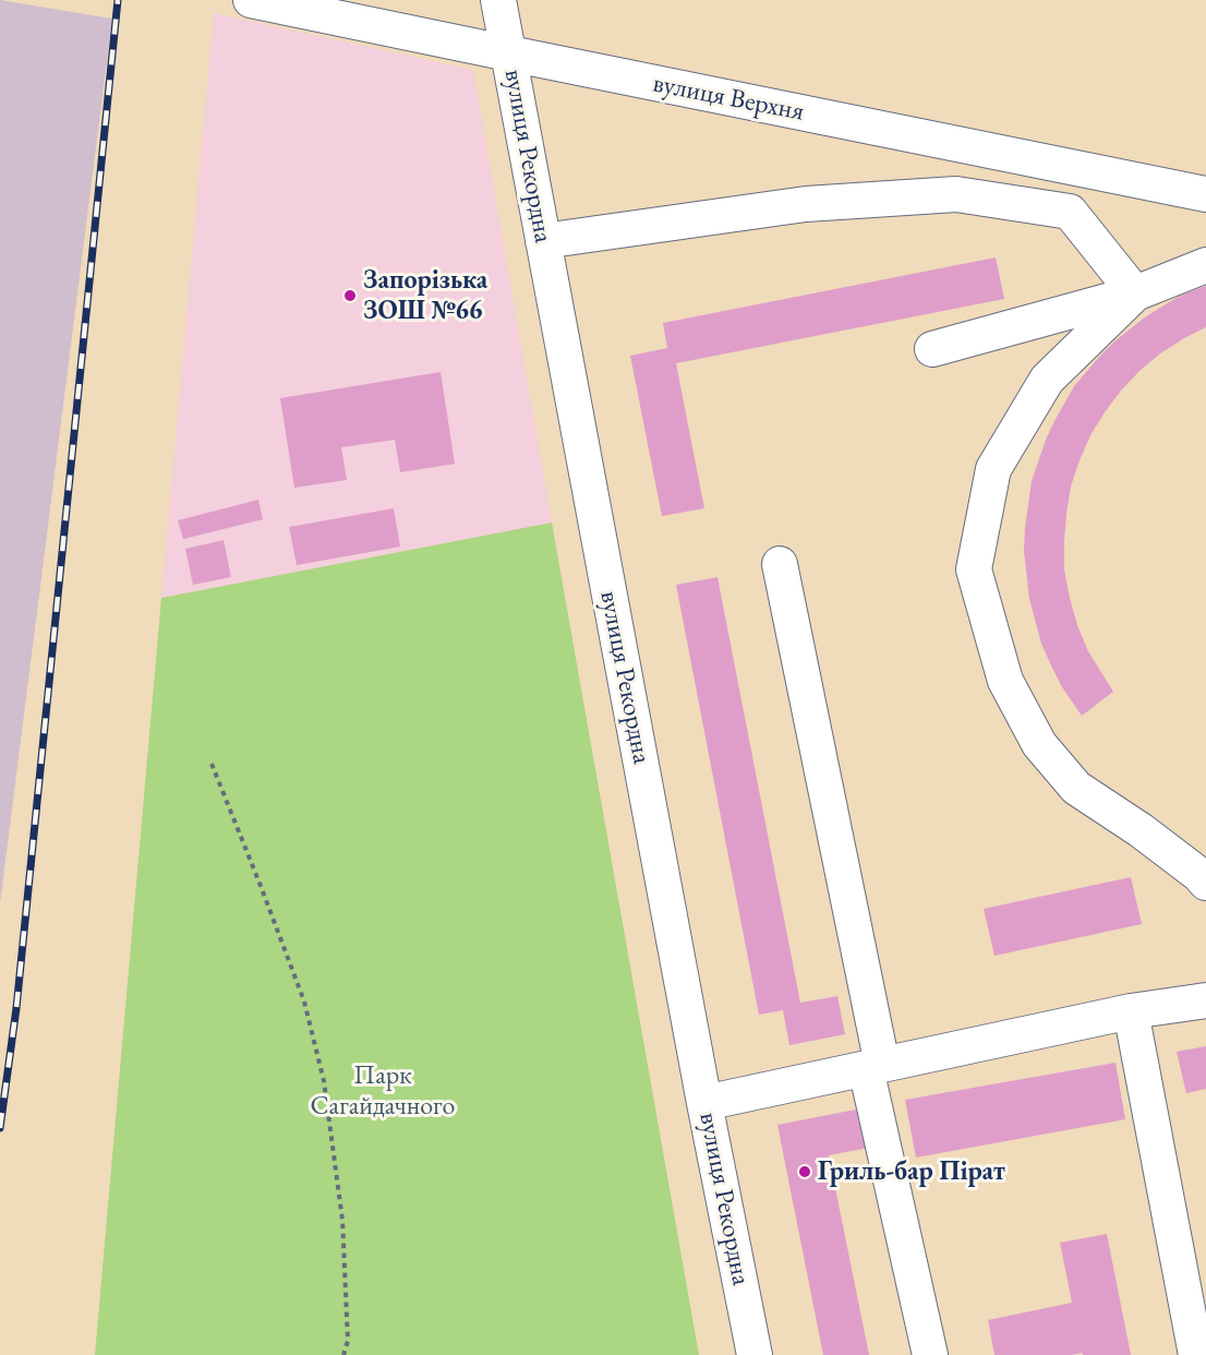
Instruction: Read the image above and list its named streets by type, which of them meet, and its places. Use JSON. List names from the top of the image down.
{
  "streets": {
    "street": ["вулиця Верхня", "вулиця Рекордна"]
  },
  "crossings": [
    ["вулиця Верхня", "вулиця Рекордна"]
  ],
  "parks": ["Парк Сагайдачного"],
  "places": ["Запорізька ЗОШ №66", "Гриль-бар Пірат"]
}
